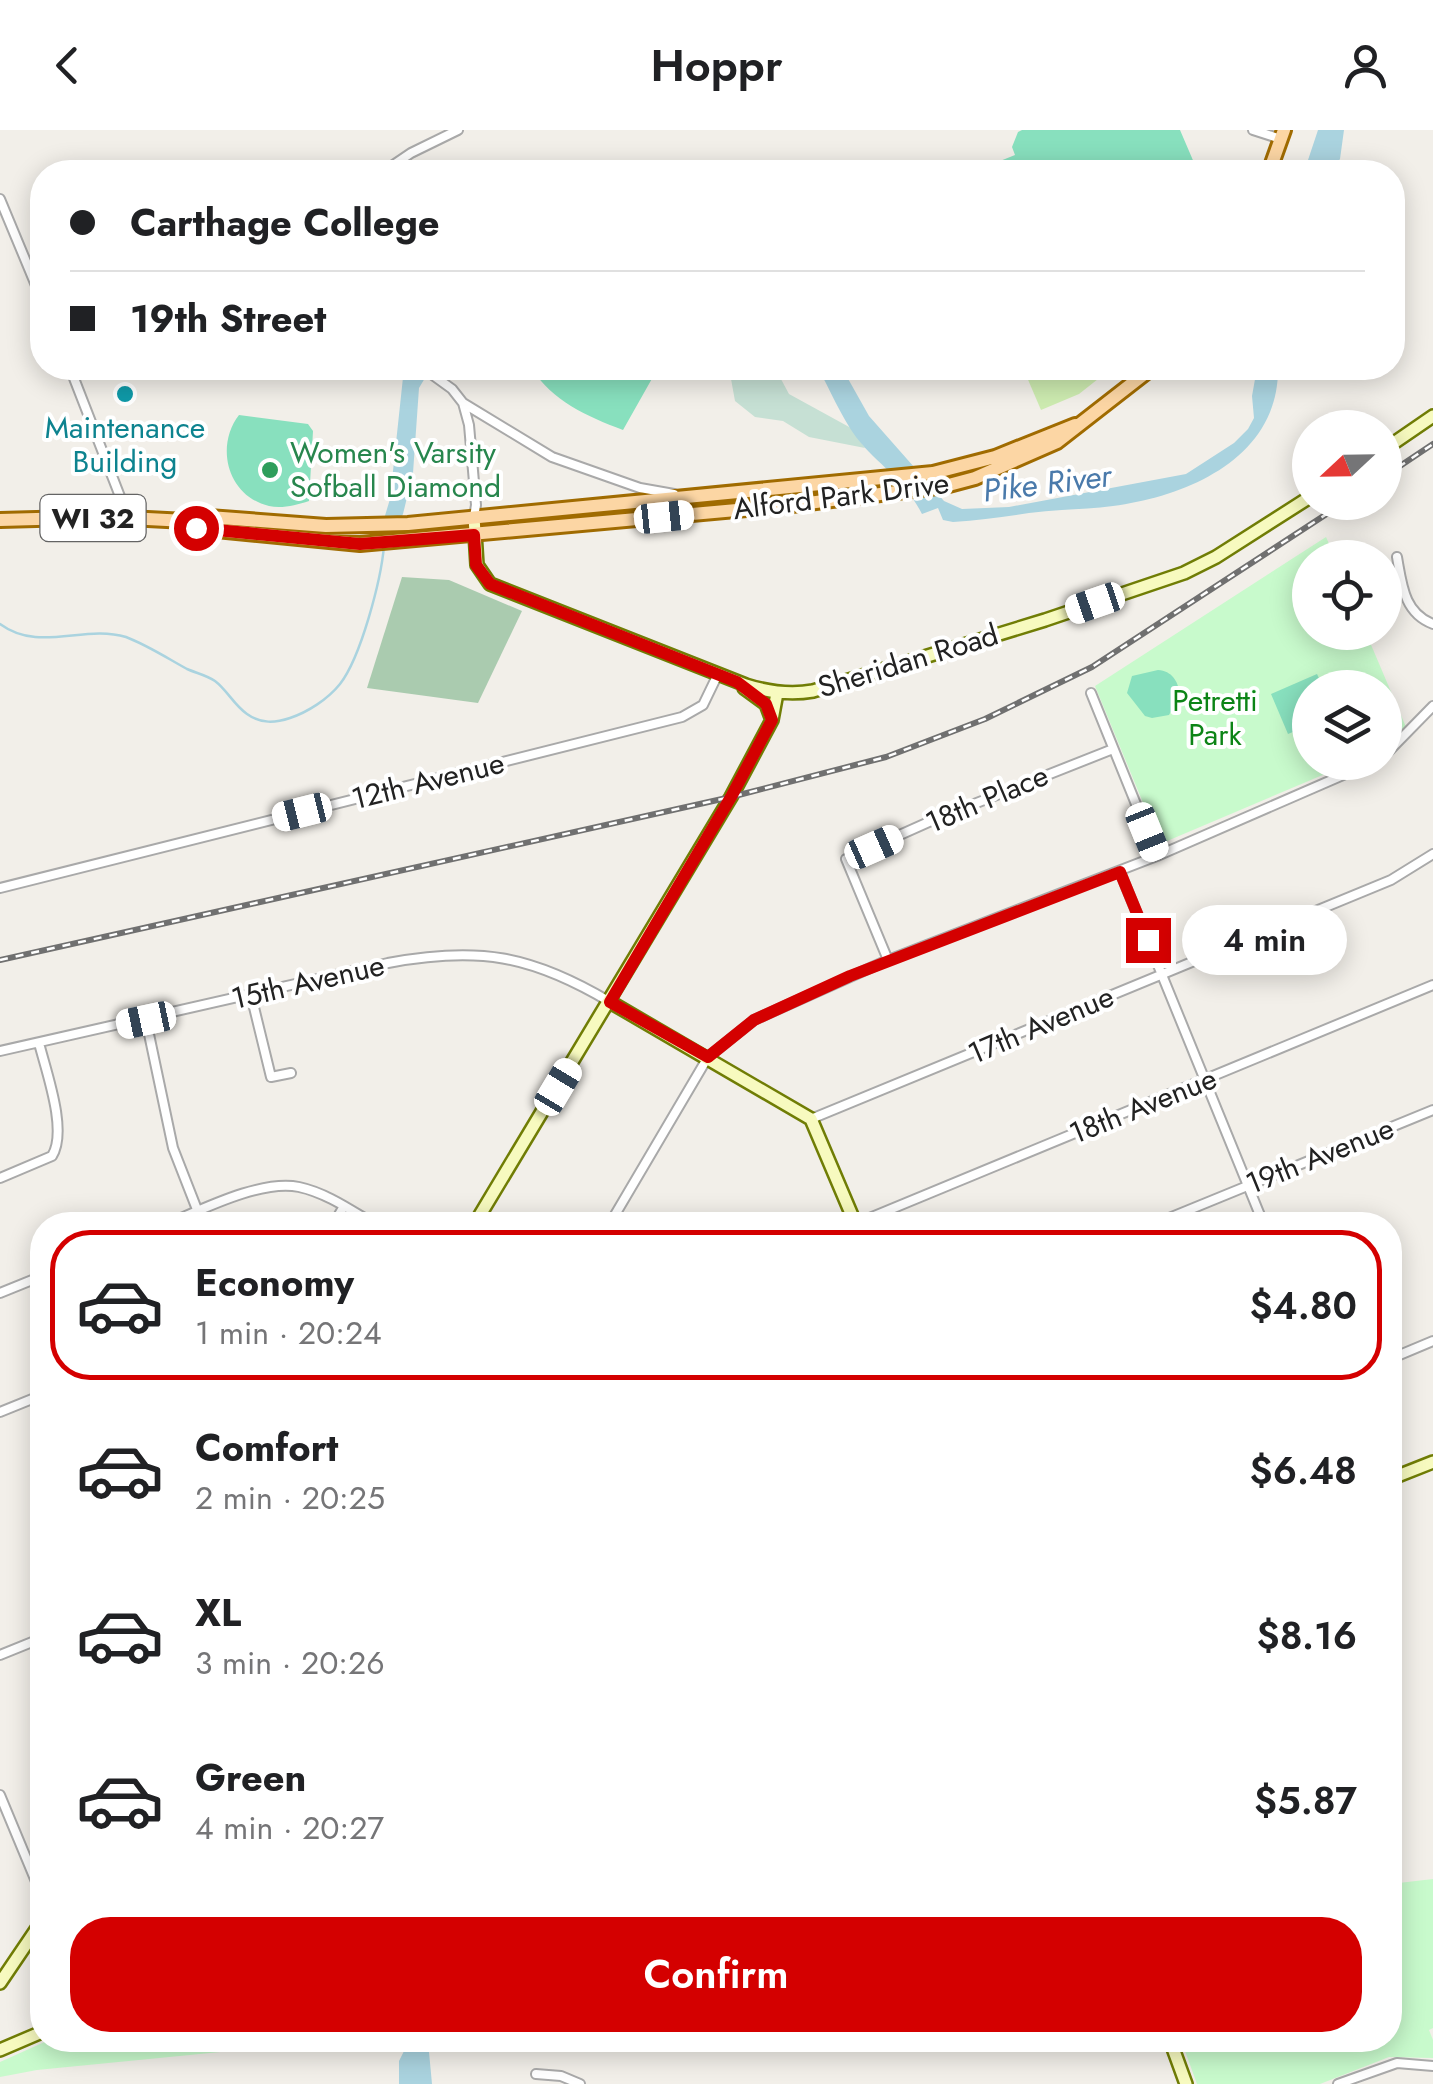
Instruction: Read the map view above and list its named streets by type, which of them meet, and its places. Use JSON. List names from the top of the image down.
{
  "streets": {
    "main road": ["Alford Park Drive", "WI 32"],
    "street": [
      "Sheridan Road",
      "12th Avenue",
      "18th Place",
      "15th Avenue",
      "17th Avenue",
      "18th Avenue",
      "19th Avenue"
    ]
  },
  "crossings": [
    ["Alford Park Drive", "WI 32"],
    ["Alford Park Drive", "Sheridan Road"],
    ["WI 32", "Sheridan Road"],
    ["Sheridan Road", "12th Avenue"]
  ],
  "water": ["Pike River"],
  "parks": ["Petretti Park"],
  "places": ["Maintenance Building", "Women's Varsity Sofball Diamond"],
  "north": "left",
  "page": {
    "header": "Hoppr",
    "banner": ["Carthage College", "19th Street"],
    "bubble": "4 min",
    "list": [
      {
        "name": "Economy",
        "note": "1 min · 20:24",
        "value": "$4.80"
      },
      {
        "name": "Comfort",
        "note": "2 min · 20:25",
        "value": "$6.48"
      },
      {
        "name": "XL",
        "note": "3 min · 20:26",
        "value": "$8.16"
      },
      {
        "name": "Green",
        "note": "4 min · 20:27",
        "value": "$5.87"
      }
    ],
    "buttons": "Confirm"
  }
}
